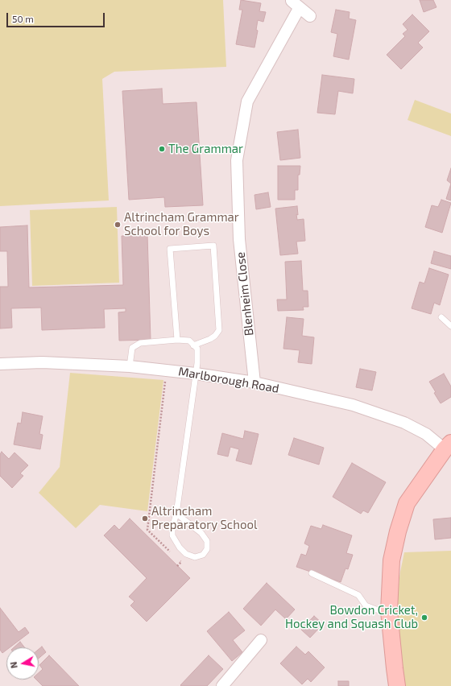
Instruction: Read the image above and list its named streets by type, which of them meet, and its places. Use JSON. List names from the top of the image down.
{
  "streets": {
    "street": ["Blenheim Close", "Marlborough Road"]
  },
  "crossings": [
    ["Blenheim Close", "Marlborough Road"]
  ],
  "places": [
    "The Grammar",
    "Altrincham Grammar School for Boys",
    "Altrincham Preparatory School",
    "Bowdon Cricket, Hockey and Squash Club"
  ],
  "scale_bar": "50 m",
  "north": "left"
}
